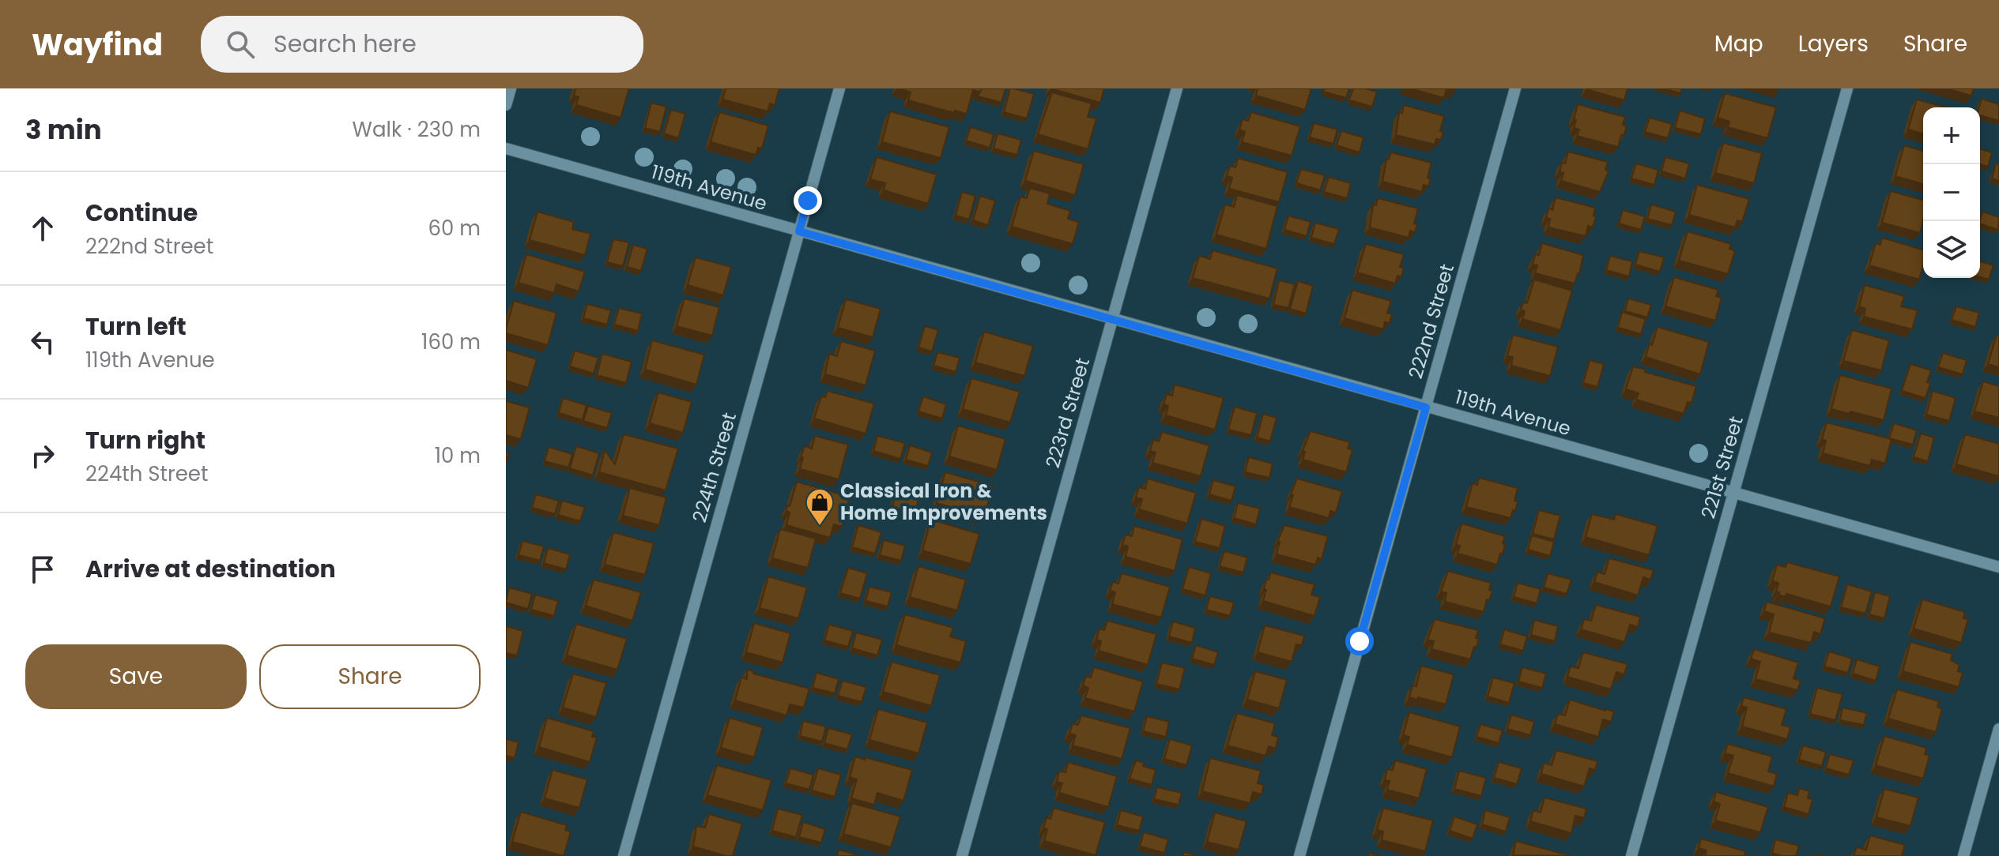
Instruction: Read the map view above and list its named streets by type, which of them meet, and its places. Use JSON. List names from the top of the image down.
{
  "streets": {
    "street": [
      "119th Avenue",
      "222nd Street",
      "223rd Street",
      "224th Street",
      "221st Street"
    ]
  },
  "crossings": [
    ["119th Avenue", "222nd Street"],
    ["119th Avenue", "223rd Street"],
    ["119th Avenue", "224th Street"],
    ["119th Avenue", "221st Street"]
  ],
  "places": {
    "shop": ["Classical Iron & Home Improvements"]
  },
  "page": {
    "header": "Wayfind",
    "search": "Search here",
    "nav": ["Map", "Layers", "Share"],
    "heading": ["3 min", "Walk · 230 m"],
    "map_buttons": ["+", "−"],
    "list": [
      ["Continue", "222nd Street", "60 m"],
      ["Turn left", "119th Avenue", "160 m"],
      ["Turn right", "224th Street", "10 m"],
      "Arrive at destination"
    ],
    "buttons": ["Save", "Share"]
  }
}
